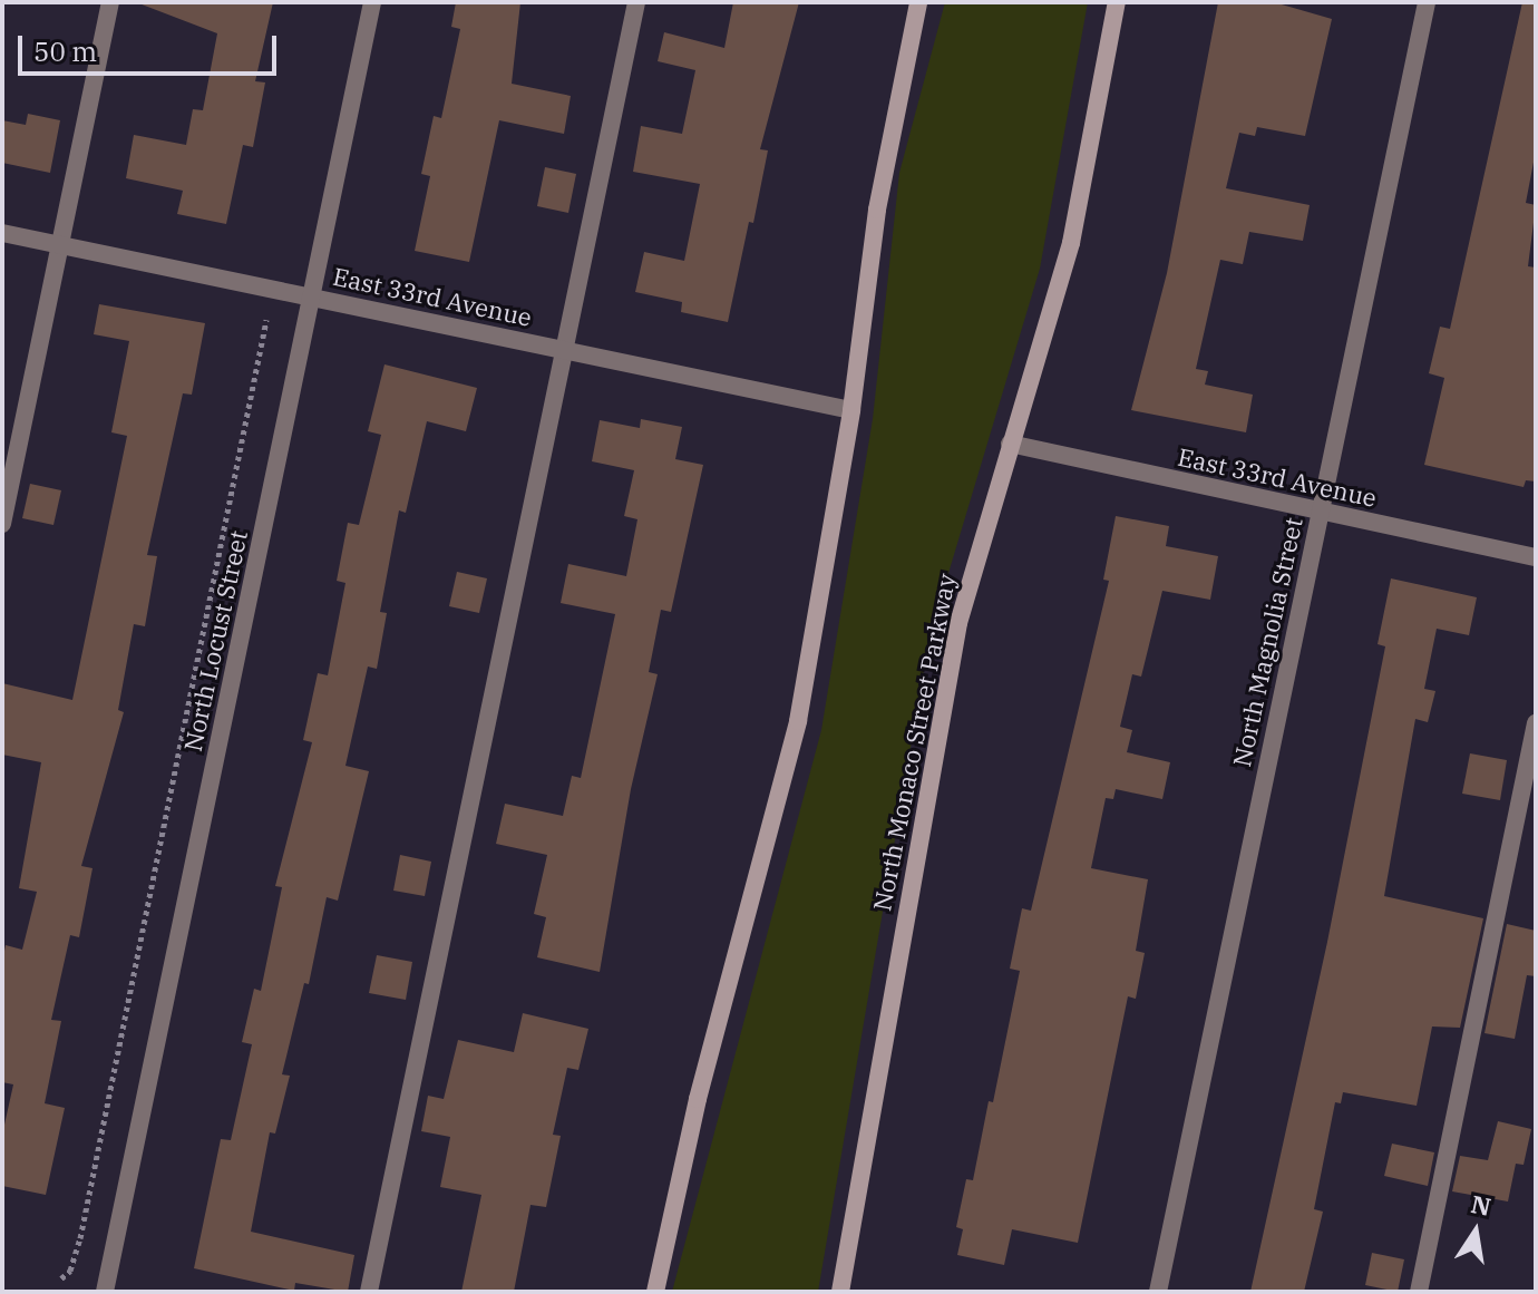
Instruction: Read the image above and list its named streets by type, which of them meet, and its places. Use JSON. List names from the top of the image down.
{
  "streets": {
    "street": [
      "East 33rd Avenue",
      "North Locust Street",
      "North Magnolia Street",
      "North Monaco Street Parkway"
    ]
  },
  "crossings": [
    ["East 33rd Avenue", "North Locust Street"],
    ["East 33rd Avenue", "North Magnolia Street"],
    ["East 33rd Avenue", "North Monaco Street Parkway"]
  ],
  "scale_bar": "50 m",
  "north": "top"
}
